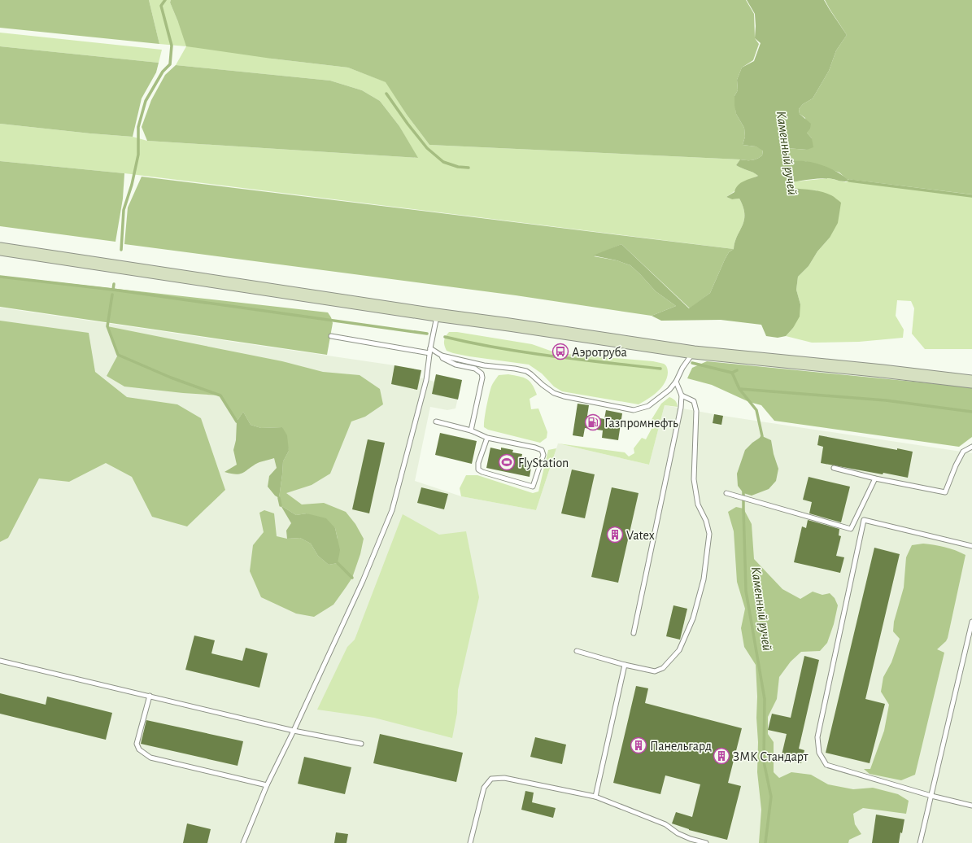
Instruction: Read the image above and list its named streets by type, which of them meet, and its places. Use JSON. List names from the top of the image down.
{
  "water": ["Каменный ручей"],
  "places": {
    "bus stop": ["Аэротруба"],
    "fuel station": ["Газпромнефть"],
    "sports": ["FlyStation"],
    "building": ["Vatex", "Панельгард", "ЗМК Стандарт"]
  }
}
